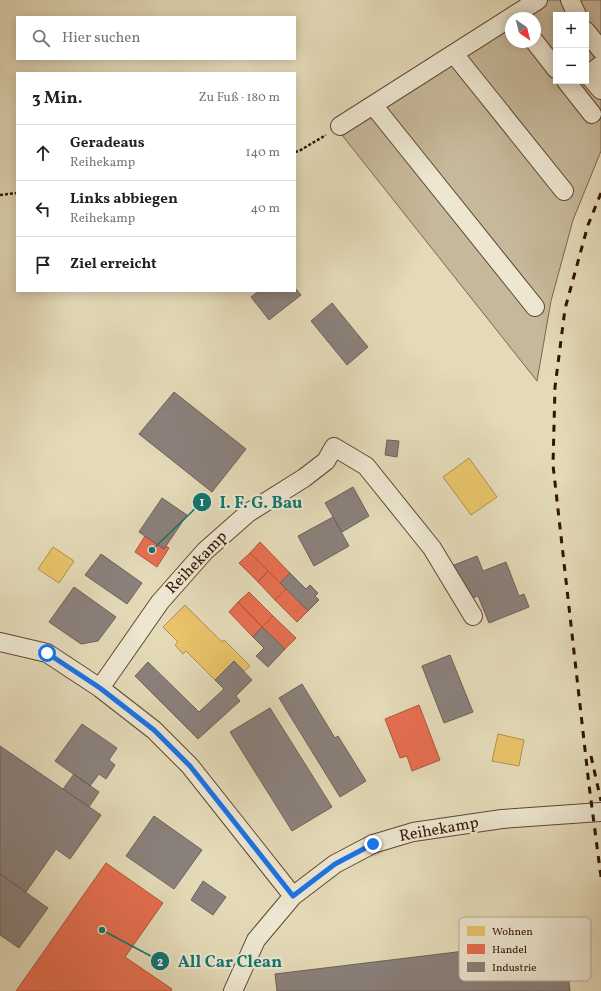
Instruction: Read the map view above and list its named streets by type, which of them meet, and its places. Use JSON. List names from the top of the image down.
{
  "streets": {
    "street": ["Reihekamp"]
  },
  "places": ["I. F. G. Bau", "All Car Clean"],
  "legend": ["Wohnen", "Handel", "Industrie"],
  "north": "bottom right",
  "page": {
    "map_buttons": ["+", "−"],
    "search": "Hier suchen",
    "heading": ["3 Min.", "Zu Fuß · 180 m"],
    "list": [
      ["Geradeaus", "Reihekamp", "140 m"],
      ["Links abbiegen", "Reihekamp", "40 m"],
      "Ziel erreicht"
    ]
  }
}
